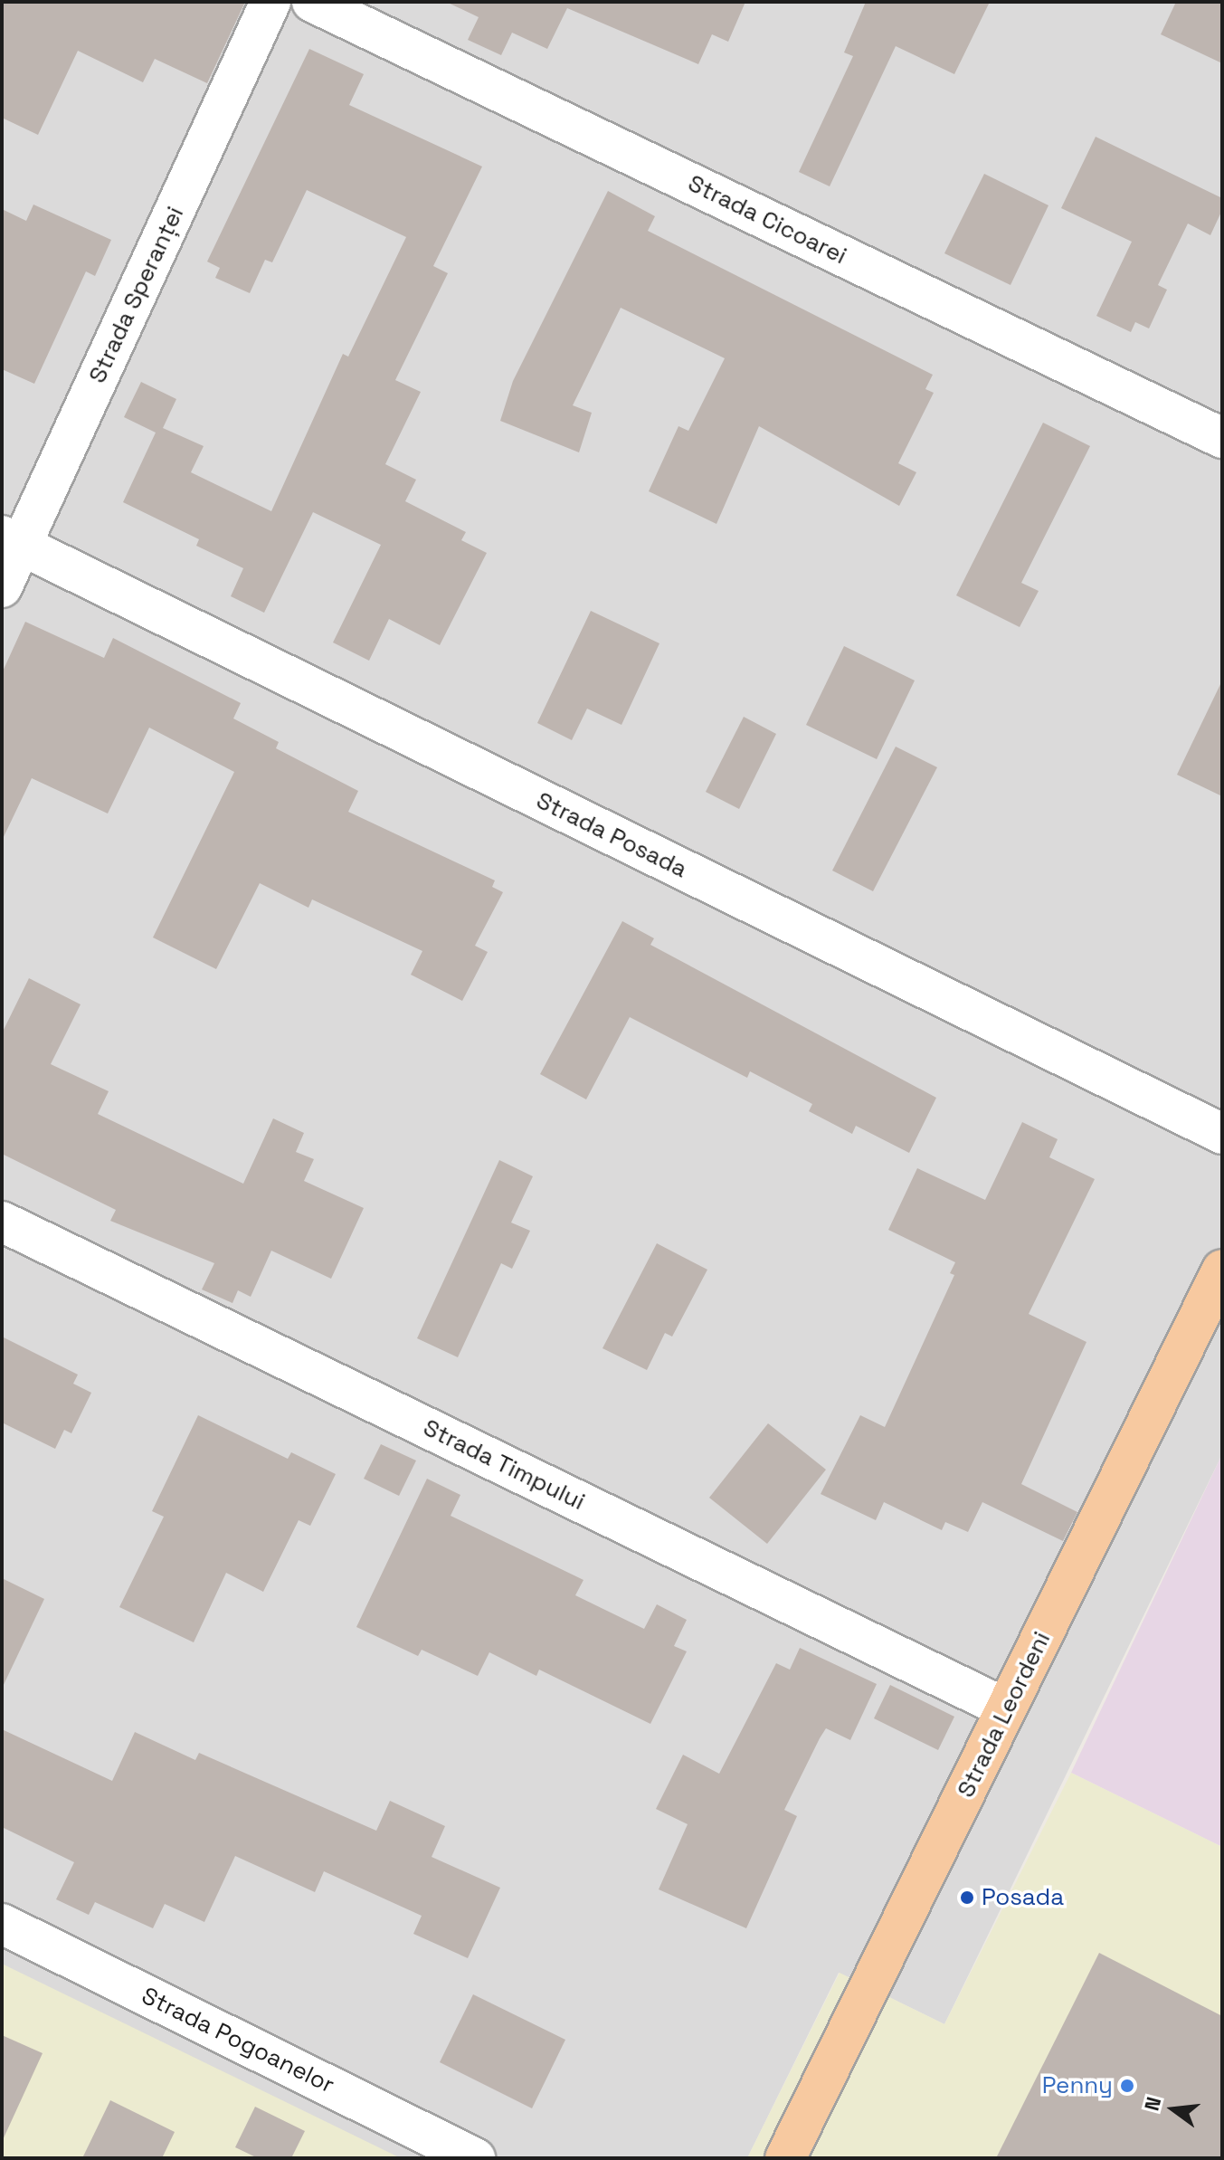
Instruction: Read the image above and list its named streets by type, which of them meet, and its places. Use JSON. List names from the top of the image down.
{
  "streets": {
    "main road": ["Strada Leordeni"],
    "street": [
      "Strada Cicoarei",
      "Strada Speranței",
      "Strada Posada",
      "Strada Timpului",
      "Strada Pogoanelor"
    ]
  },
  "crossings": [
    ["Strada Speranței", "Strada Posada"],
    ["Strada Timpului", "Strada Leordeni"]
  ],
  "places": ["Posada", "Penny"],
  "north": "left"
}
